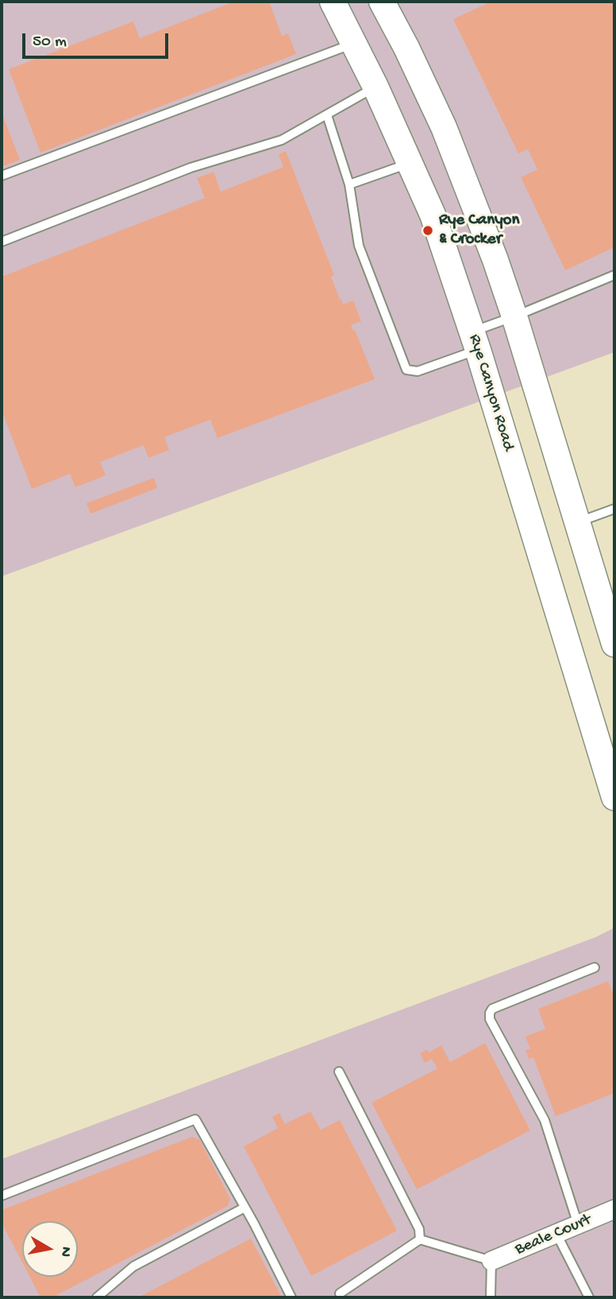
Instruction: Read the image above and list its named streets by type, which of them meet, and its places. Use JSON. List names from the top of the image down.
{
  "streets": {
    "main road": ["Rye Canyon Road"],
    "street": ["Beale Court"]
  },
  "places": ["Rye Canyon & Crocker"],
  "scale_bar": "50 m",
  "north": "right"
}
